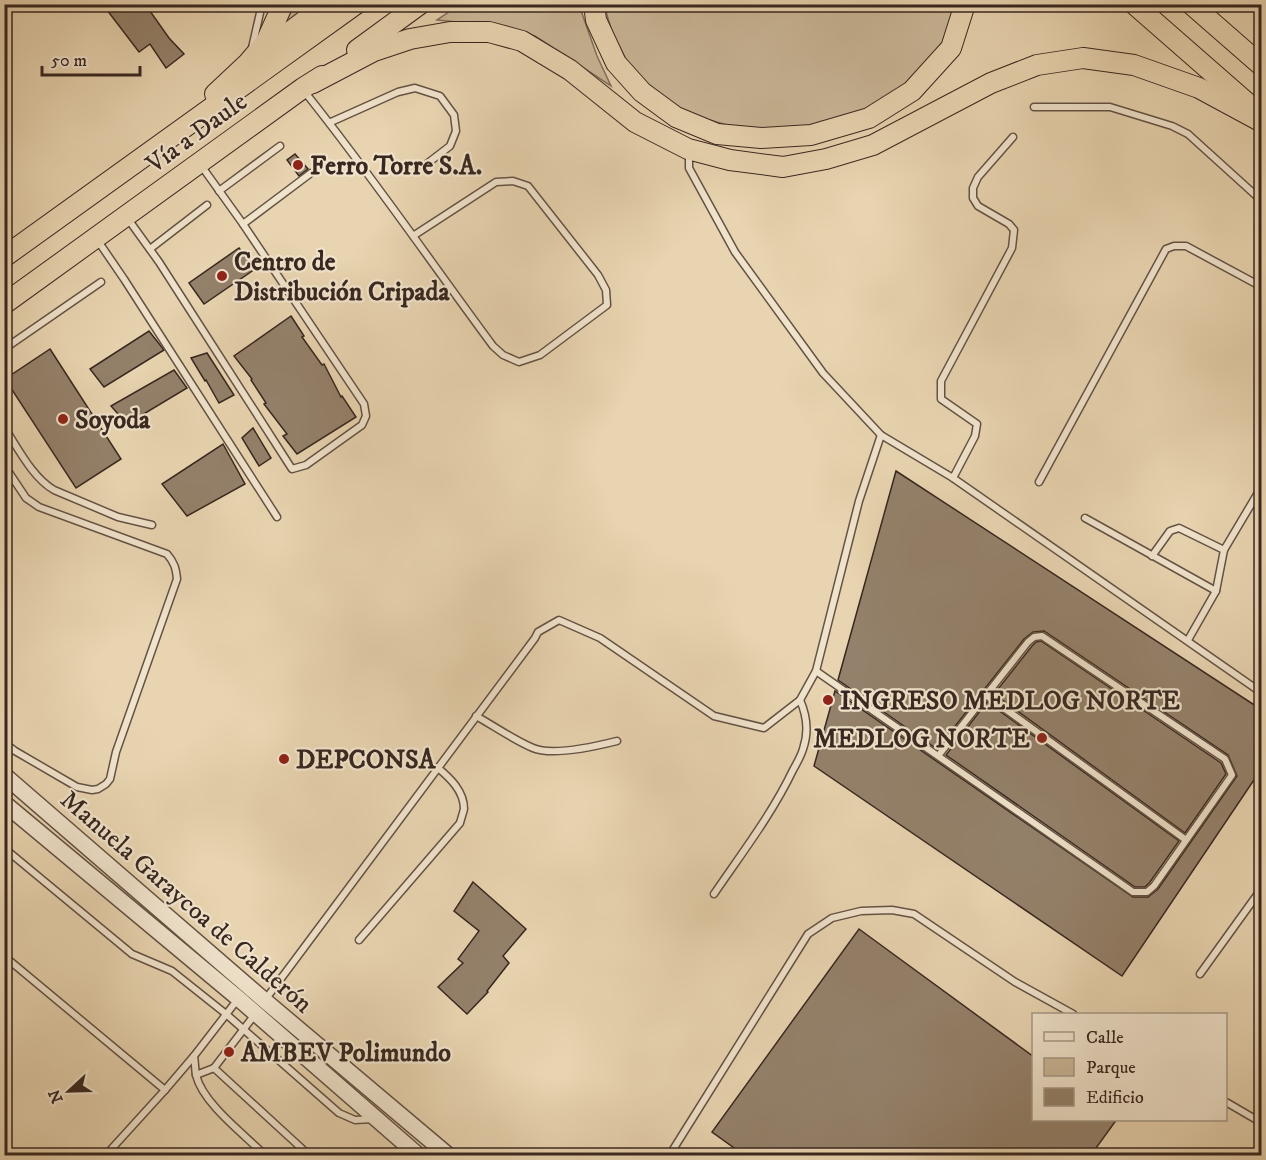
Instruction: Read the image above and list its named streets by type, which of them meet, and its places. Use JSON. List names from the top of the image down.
{
  "streets": {
    "highway": ["Vía a Daule"],
    "street": ["Manuela Garaycoa de Calderón"]
  },
  "places": [
    "Ferro Torre S.A.",
    "Centro de Distribución Cripada",
    "Soyoda",
    "INGRESO MEDLOG NORTE",
    "MEDLOG NORTE",
    "DEPCONSA",
    "AMBEV Polimundo"
  ],
  "legend": ["Calle", "Parque", "Edificio"],
  "scale_bar": "50 m",
  "north": "left"
}
